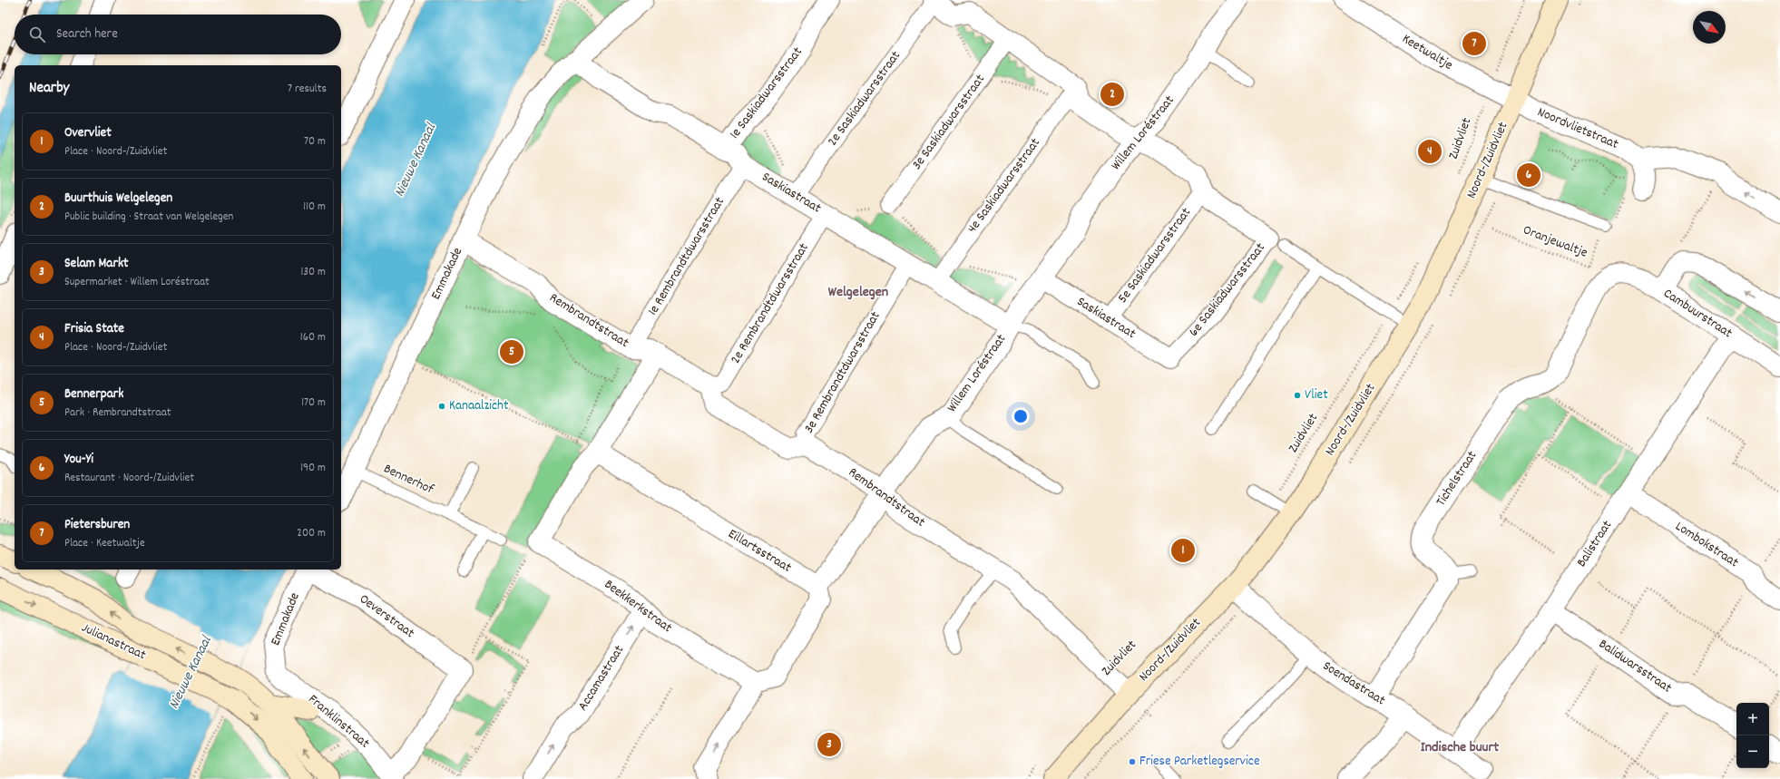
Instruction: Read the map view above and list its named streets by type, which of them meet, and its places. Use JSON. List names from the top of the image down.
{
  "streets": {
    "main road": ["Noord-/Zuidvliet", "Julianastraat"],
    "street": [
      "Keetwaltje",
      "1e Saskiadwarsstraat",
      "2e Saskiadwarsstraat",
      "3e Saskiadwarsstraat",
      "Noordvlietstraat",
      "Willem Loréstraat",
      "4e Saskiadwarsstraat",
      "Saskiastraat",
      "5e Saskiadwarsstraat",
      "1e Rembrandtdwarsstraat",
      "Emmakade",
      "6e Saskiadwarsstraat",
      "2e Rembrandtdwarsstraat",
      "Cambuurstraat",
      "Rembrandtstraat",
      "3e Rembrandtdwarsstraat",
      "Tichelstraat",
      "Balistraat",
      "Lombokstraat",
      "Eillartsstraat",
      "Beekkerkstraat",
      "Oeverstraat",
      "Balidwarsstraat",
      "Accamastraat",
      "Soendastraat",
      "Franklinstraat"
    ],
    "lane": ["Bennerhof"],
    "path": ["Zuidvliet", "Oranjewaltje"]
  },
  "crossings": [
    ["Keetwaltje", "Noordvlietstraat"],
    ["Keetwaltje", "Zuidvliet"],
    ["Keetwaltje", "Noord-/Zuidvliet"],
    ["1e Saskiadwarsstraat", "Saskiastraat"],
    ["2e Saskiadwarsstraat", "Saskiastraat"],
    ["Noordvlietstraat", "Noord-/Zuidvliet"],
    ["Willem Loréstraat", "Saskiastraat"],
    ["Willem Loréstraat", "Rembrandtstraat"],
    ["Willem Loréstraat", "Eillartsstraat"],
    ["Noord-/Zuidvliet", "Rembrandtstraat"],
    ["Noord-/Zuidvliet", "Soendastraat"],
    ["4e Saskiadwarsstraat", "Saskiastraat"],
    ["Saskiastraat", "5e Saskiadwarsstraat"],
    ["Saskiastraat", "1e Rembrandtdwarsstraat"],
    ["Saskiastraat", "Emmakade"],
    ["Saskiastraat", "6e Saskiadwarsstraat"],
    ["Saskiastraat", "2e Rembrandtdwarsstraat"],
    ["Saskiastraat", "3e Rembrandtdwarsstraat"],
    ["Oranjewaltje", "Cambuurstraat"],
    ["1e Rembrandtdwarsstraat", "Rembrandtstraat"],
    ["Emmakade", "Rembrandtstraat"],
    ["Emmakade", "Bennerhof"],
    ["Emmakade", "Franklinstraat"],
    ["2e Rembrandtdwarsstraat", "Rembrandtstraat"],
    ["Cambuurstraat", "Balistraat"],
    ["Rembrandtstraat", "3e Rembrandtdwarsstraat"],
    ["Balistraat", "Lombokstraat"],
    ["Balistraat", "Balidwarsstraat"],
    ["Balistraat", "Soendastraat"],
    ["Beekkerkstraat", "Accamastraat"]
  ],
  "districts": ["Welgelegen", "Indische buurt"],
  "water": ["Nieuwe Kanaal"],
  "places": ["Vliet", "Kanaalzicht", "Friese Parketlegservice"],
  "north": "bottom right",
  "page": {
    "search": "Search here",
    "pins": [
      "7",
      "2",
      "4",
      "6",
      "5",
      "1",
      "3"
    ],
    "heading": ["Nearby", "7 results"],
    "list": [
      {
        "mark": "1",
        "name": "Overvliet",
        "note": "Place · Noord-/Zuidvliet",
        "value": "70 m"
      },
      {
        "mark": "2",
        "name": "Buurthuis Welgelegen",
        "note": "Public building · Straat van Welgelegen",
        "value": "110 m"
      },
      {
        "mark": "3",
        "name": "Selam Markt",
        "note": "Supermarket · Willem Loréstraat",
        "value": "130 m"
      },
      {
        "mark": "4",
        "name": "Frisia State",
        "note": "Place · Noord-/Zuidvliet",
        "value": "160 m"
      },
      {
        "mark": "5",
        "name": "Bennerpark",
        "note": "Park · Rembrandtstraat",
        "value": "170 m"
      },
      {
        "mark": "6",
        "name": "You-Yi",
        "note": "Restaurant · Noord-/Zuidvliet",
        "value": "190 m"
      },
      {
        "mark": "7",
        "name": "Pietersburen",
        "note": "Place · Keetwaltje",
        "value": "200 m"
      }
    ],
    "map_buttons": ["+", "−"]
  }
}
